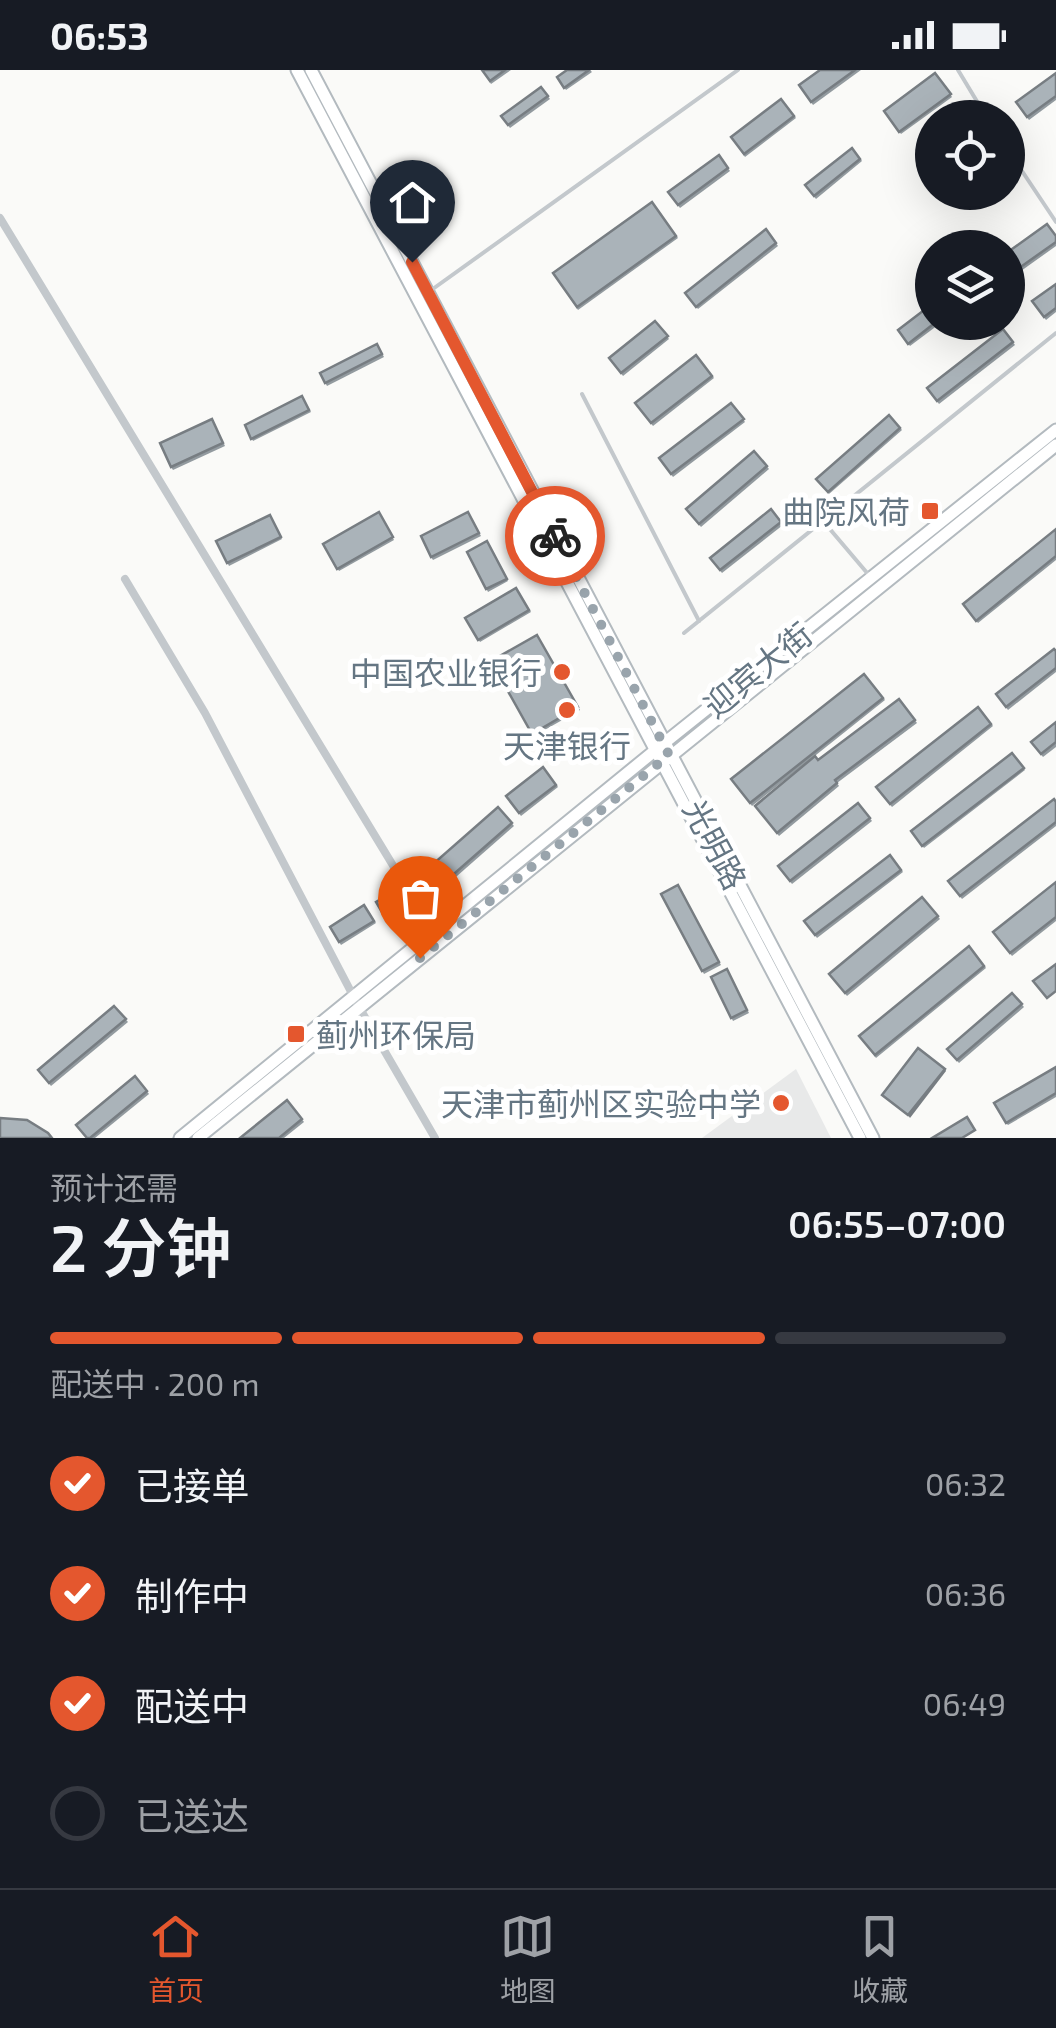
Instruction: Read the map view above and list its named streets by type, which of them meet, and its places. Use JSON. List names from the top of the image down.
{
  "streets": {
    "main road": ["迎宾大街", "光明路"]
  },
  "crossings": [
    ["迎宾大街", "光明路"]
  ],
  "places": {
    "transit": ["曲院风荷", "蓟州环保局"],
    "other": ["中国农业银行", "天津银行", "天津市蓟州区实验中学"]
  },
  "page": {
    "status": "06:53",
    "heading": ["2 分钟", "预计还需", "06:55–07:00"],
    "bar": "配送中 · 200 m",
    "list": [
      ["已接单", "06:32"],
      ["制作中", "06:36"],
      ["配送中", "06:49"],
      "已送达"
    ],
    "tabs": ["首页", "地图", "收藏"]
  }
}
